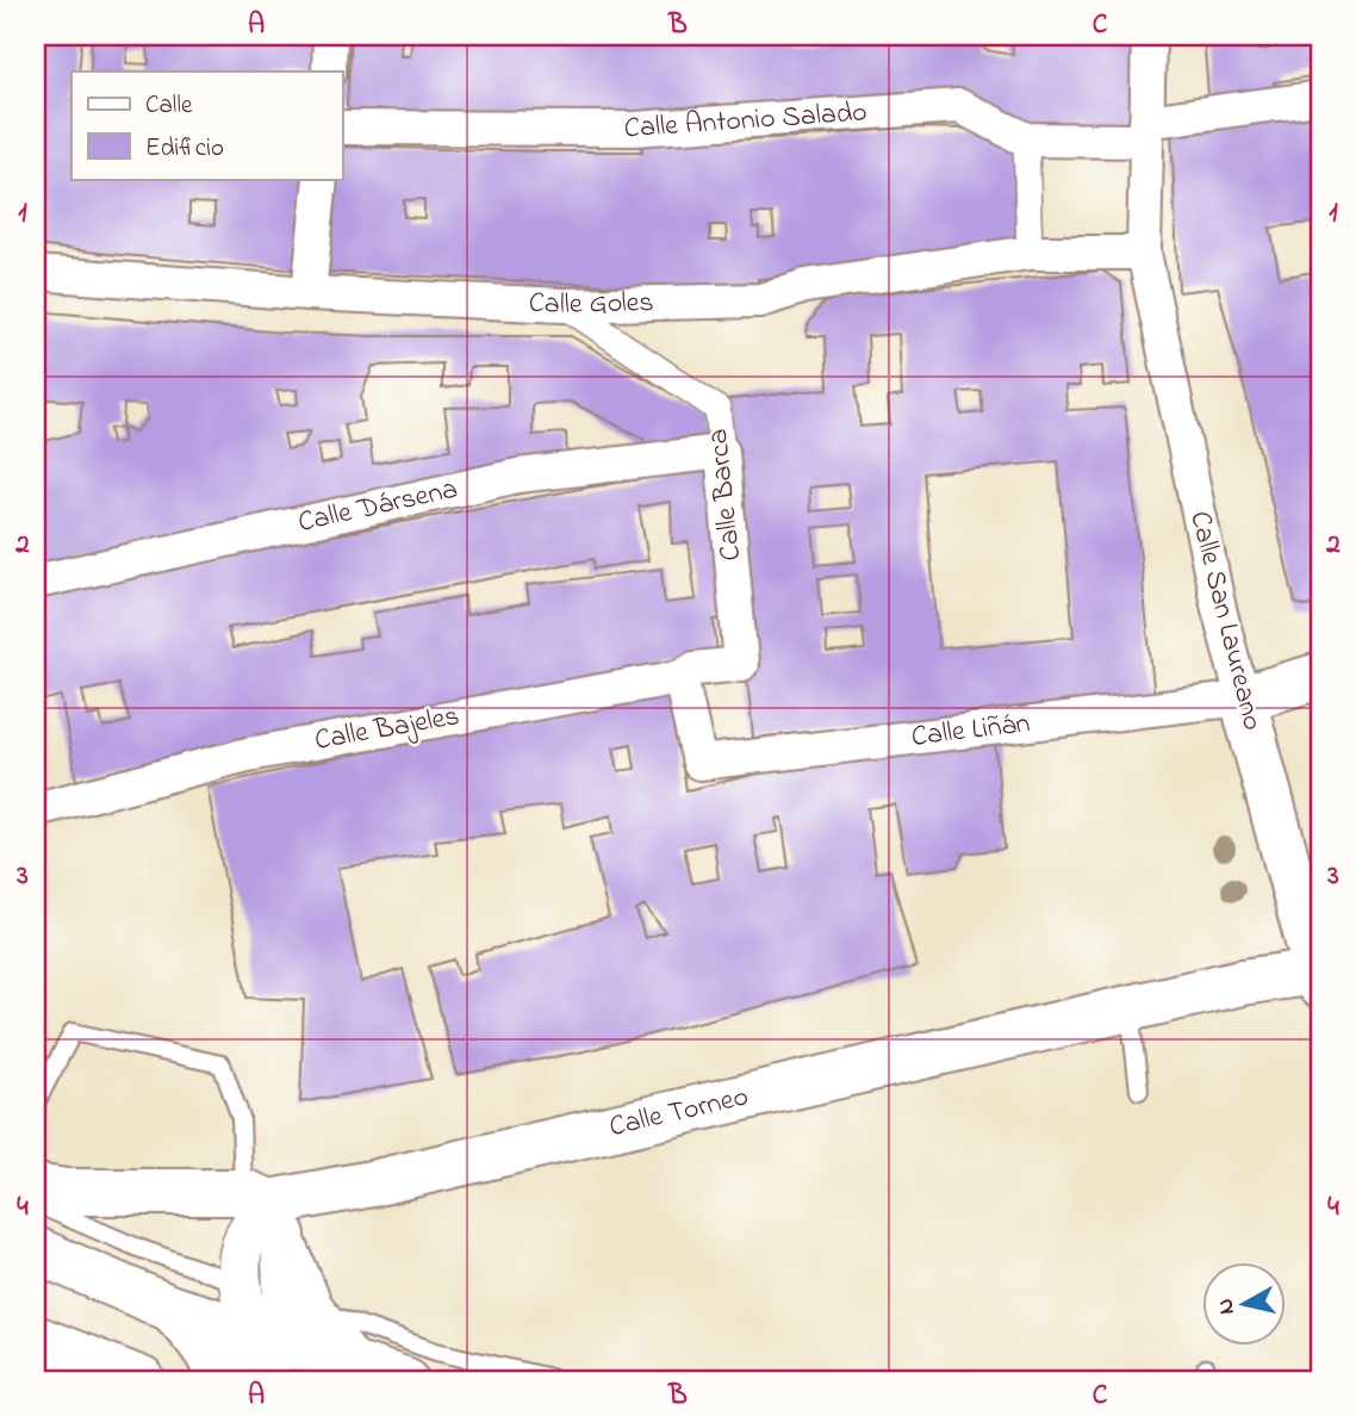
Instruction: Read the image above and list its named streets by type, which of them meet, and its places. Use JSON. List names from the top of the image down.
{
  "streets": {
    "main road": ["Calle San Laureano", "Calle Torneo"],
    "street": [
      "Calle Antonio Salado",
      "Calle Goles",
      "Calle Barca",
      "Calle Dársena",
      "Calle Bajeles",
      "Calle Liñán"
    ]
  },
  "crossings": [
    ["Calle Antonio Salado", "Calle San Laureano"],
    ["Calle Goles", "Calle Barca"],
    ["Calle Goles", "Calle San Laureano"],
    ["Calle Barca", "Calle Dársena"],
    ["Calle Barca", "Calle Bajeles"],
    ["Calle San Laureano", "Calle Liñán"],
    ["Calle San Laureano", "Calle Torneo"],
    ["Calle Bajeles", "Calle Liñán"]
  ],
  "legend": ["Calle", "Edificio"],
  "north": "left",
  "grid": {
    "columns": ["A", "B", "C"],
    "rows": [
      "1",
      "2",
      "3",
      "4"
    ]
  }
}
